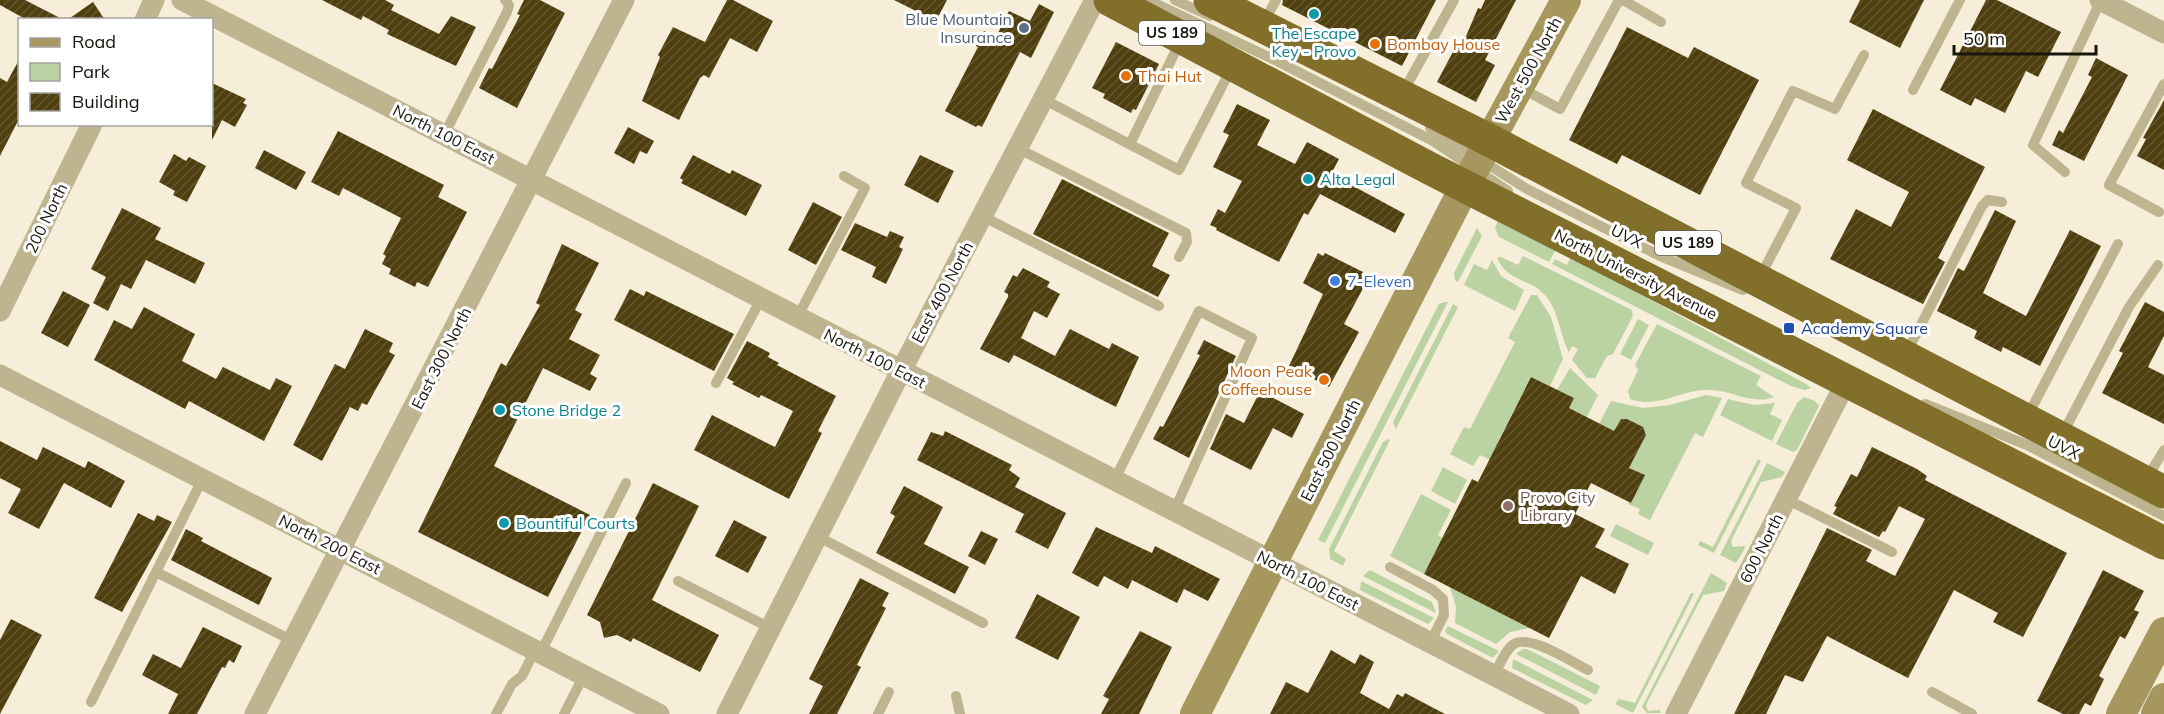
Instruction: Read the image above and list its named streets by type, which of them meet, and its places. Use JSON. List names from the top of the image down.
{
  "streets": {
    "highway": ["US 189", "North University Avenue"],
    "street": [
      "West 500 North",
      "North 100 East",
      "200 North",
      "East 400 North",
      "East 300 North",
      "East 500 North",
      "North 200 East",
      "600 North"
    ],
    "lane": ["UVX"]
  },
  "crossings": [
    ["West 500 North", "UVX"],
    ["West 500 North", "North University Avenue"],
    ["West 500 North", "East 500 North"],
    ["North 100 East", "East 400 North"],
    ["North 100 East", "East 300 North"],
    ["North 100 East", "East 500 North"],
    ["UVX", "North University Avenue"],
    ["UVX", "East 500 North"],
    ["North University Avenue", "East 500 North"],
    ["North University Avenue", "600 North"],
    ["East 300 North", "North 200 East"]
  ],
  "places": {
    "other": [
      "The Escape Key - Provo",
      "Blue Mountain Insurance",
      "Bombay House",
      "Thai Hut",
      "Alta Legal",
      "7-Eleven",
      "Moon Peak Coffeehouse",
      "Stone Bridge 2",
      "Provo City Library",
      "Bountiful Courts"
    ],
    "transit": ["Academy Square"]
  },
  "legend": ["Road", "Park", "Building"],
  "scale_bar": "50 m"
}
